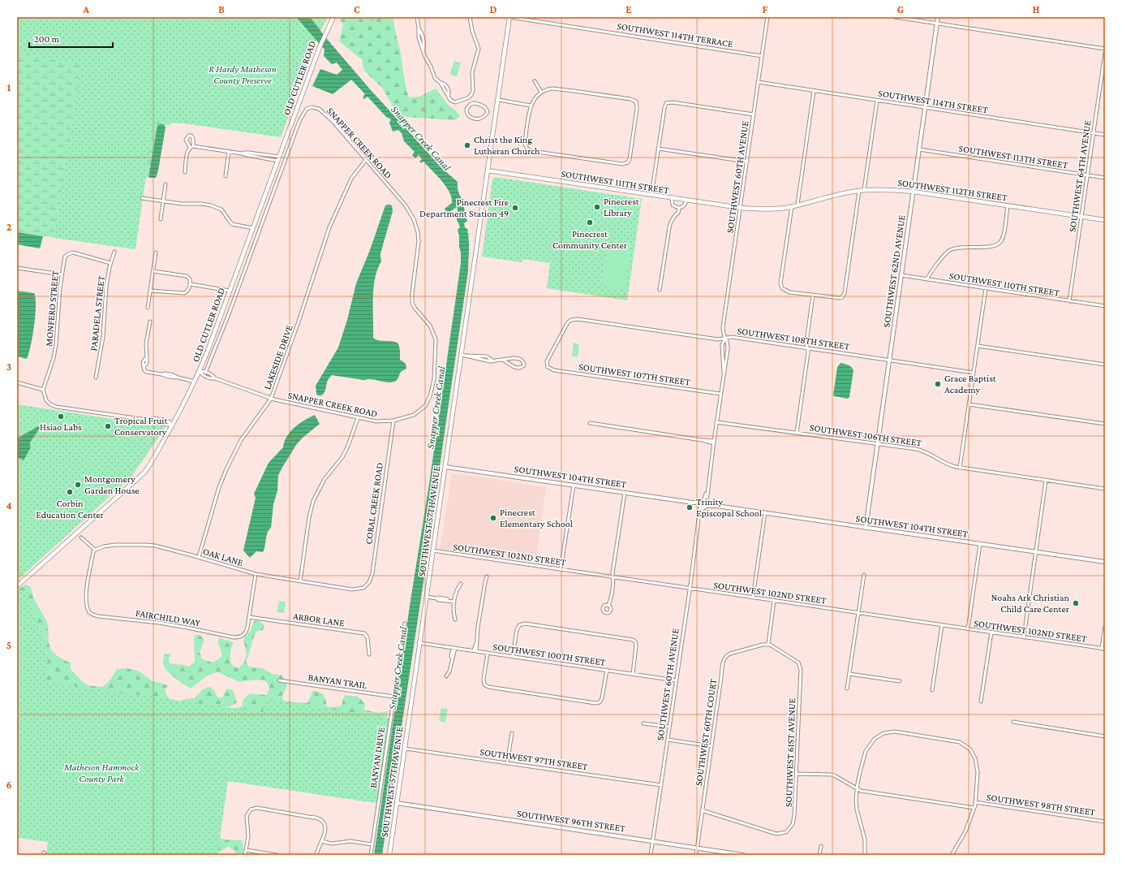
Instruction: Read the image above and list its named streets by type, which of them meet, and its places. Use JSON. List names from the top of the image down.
{
  "streets": {
    "main road": [
      "OLD CUTLER ROAD",
      "SOUTHWEST 111TH STREET",
      "SOUTHWEST 112TH STREET",
      "SOUTHWEST 57TH AVENUE"
    ],
    "street": [
      "SOUTHWEST 114TH TERRACE",
      "SOUTHWEST 114TH STREET",
      "SNAPPER CREEK ROAD",
      "SOUTHWEST 113TH STREET",
      "SOUTHWEST 64TH AVENUE",
      "SOUTHWEST 60TH AVENUE",
      "SOUTHWEST 62ND AVENUE",
      "SOUTHWEST 110TH STREET",
      "MONFERO STREET",
      "PARADELA STREET",
      "SOUTHWEST 108TH STREET",
      "LAKESIDE DRIVE",
      "SOUTHWEST 107TH STREET",
      "SOUTHWEST 106TH STREET",
      "SOUTHWEST 104TH STREET",
      "CORAL CREEK ROAD",
      "SOUTHWEST 102ND STREET",
      "OAK LANE",
      "FAIRCHILD WAY",
      "ARBOR LANE",
      "SOUTHWEST 100TH STREET",
      "BANYAN TRAIL",
      "SOUTHWEST 60TH COURT",
      "SOUTHWEST 61ST AVENUE",
      "BANYAN DRIVE",
      "SOUTHWEST 97TH STREET",
      "SOUTHWEST 98TH STREET",
      "SOUTHWEST 96TH STREET"
    ]
  },
  "crossings": [
    ["SOUTHWEST 114TH TERRACE", "SOUTHWEST 60TH AVENUE"],
    ["SOUTHWEST 114TH TERRACE", "SOUTHWEST 57TH AVENUE"],
    ["OLD CUTLER ROAD", "SNAPPER CREEK ROAD"],
    ["SOUTHWEST 114TH STREET", "SOUTHWEST 64TH AVENUE"],
    ["SOUTHWEST 114TH STREET", "SOUTHWEST 60TH AVENUE"],
    ["SOUTHWEST 114TH STREET", "SOUTHWEST 62ND AVENUE"],
    ["SNAPPER CREEK ROAD", "LAKESIDE DRIVE"],
    ["SNAPPER CREEK ROAD", "CORAL CREEK ROAD"],
    ["SOUTHWEST 113TH STREET", "SOUTHWEST 64TH AVENUE"],
    ["SOUTHWEST 113TH STREET", "SOUTHWEST 62ND AVENUE"],
    ["SOUTHWEST 64TH AVENUE", "SOUTHWEST 112TH STREET"],
    ["SOUTHWEST 64TH AVENUE", "SOUTHWEST 110TH STREET"],
    ["SOUTHWEST 60TH AVENUE", "SOUTHWEST 111TH STREET"],
    ["SOUTHWEST 60TH AVENUE", "SOUTHWEST 112TH STREET"],
    ["SOUTHWEST 60TH AVENUE", "SOUTHWEST 108TH STREET"],
    ["SOUTHWEST 60TH AVENUE", "SOUTHWEST 107TH STREET"],
    ["SOUTHWEST 60TH AVENUE", "SOUTHWEST 106TH STREET"],
    ["SOUTHWEST 60TH AVENUE", "SOUTHWEST 104TH STREET"],
    ["SOUTHWEST 60TH AVENUE", "SOUTHWEST 102ND STREET"],
    ["SOUTHWEST 60TH AVENUE", "SOUTHWEST 100TH STREET"],
    ["SOUTHWEST 60TH AVENUE", "SOUTHWEST 97TH STREET"],
    ["SOUTHWEST 60TH AVENUE", "SOUTHWEST 96TH STREET"],
    ["SOUTHWEST 111TH STREET", "SOUTHWEST 112TH STREET"],
    ["SOUTHWEST 111TH STREET", "SOUTHWEST 57TH AVENUE"],
    ["SOUTHWEST 112TH STREET", "SOUTHWEST 62ND AVENUE"],
    ["SOUTHWEST 62ND AVENUE", "SOUTHWEST 110TH STREET"],
    ["SOUTHWEST 62ND AVENUE", "SOUTHWEST 108TH STREET"],
    ["SOUTHWEST 62ND AVENUE", "SOUTHWEST 106TH STREET"],
    ["SOUTHWEST 62ND AVENUE", "SOUTHWEST 104TH STREET"],
    ["MONFERO STREET", "PARADELA STREET"],
    ["SOUTHWEST 108TH STREET", "SOUTHWEST 107TH STREET"],
    ["LAKESIDE DRIVE", "OAK LANE"],
    ["SOUTHWEST 104TH STREET", "SOUTHWEST 57TH AVENUE"],
    ["CORAL CREEK ROAD", "OAK LANE"],
    ["SOUTHWEST 57TH AVENUE", "SOUTHWEST 102ND STREET"],
    ["SOUTHWEST 57TH AVENUE", "SOUTHWEST 100TH STREET"],
    ["SOUTHWEST 57TH AVENUE", "SOUTHWEST 97TH STREET"],
    ["SOUTHWEST 57TH AVENUE", "SOUTHWEST 96TH STREET"],
    ["OAK LANE", "FAIRCHILD WAY"],
    ["FAIRCHILD WAY", "ARBOR LANE"],
    ["BANYAN TRAIL", "BANYAN DRIVE"],
    ["SOUTHWEST 60TH COURT", "SOUTHWEST 61ST AVENUE"],
    ["SOUTHWEST 60TH COURT", "SOUTHWEST 96TH STREET"],
    ["SOUTHWEST 61ST AVENUE", "SOUTHWEST 98TH STREET"]
  ],
  "water": ["Snapper Creek Canal"],
  "parks": ["R Hardy Matheson County Preserve", "Matheson Hammock County Park"],
  "places": [
    "Christ the King Lutheran Church",
    "Pinecrest Library",
    "Pinecrest Fire Department Station 49",
    "Pinecrest Community Center",
    "Grace Baptist Academy",
    "Hsiao Labs",
    "Tropical Fruit Conservatory",
    "Montgomery Garden House",
    "Corbin Education Center",
    "Trinity Episcopal School",
    "Pinecrest Elementary School",
    "Noahs Ark Christian Child Care Center"
  ],
  "scale_bar": "200 m",
  "grid": {
    "columns": [
      "A",
      "B",
      "C",
      "D",
      "E",
      "F",
      "G",
      "H"
    ],
    "rows": [
      "1",
      "2",
      "3",
      "4",
      "5",
      "6"
    ]
  }
}
